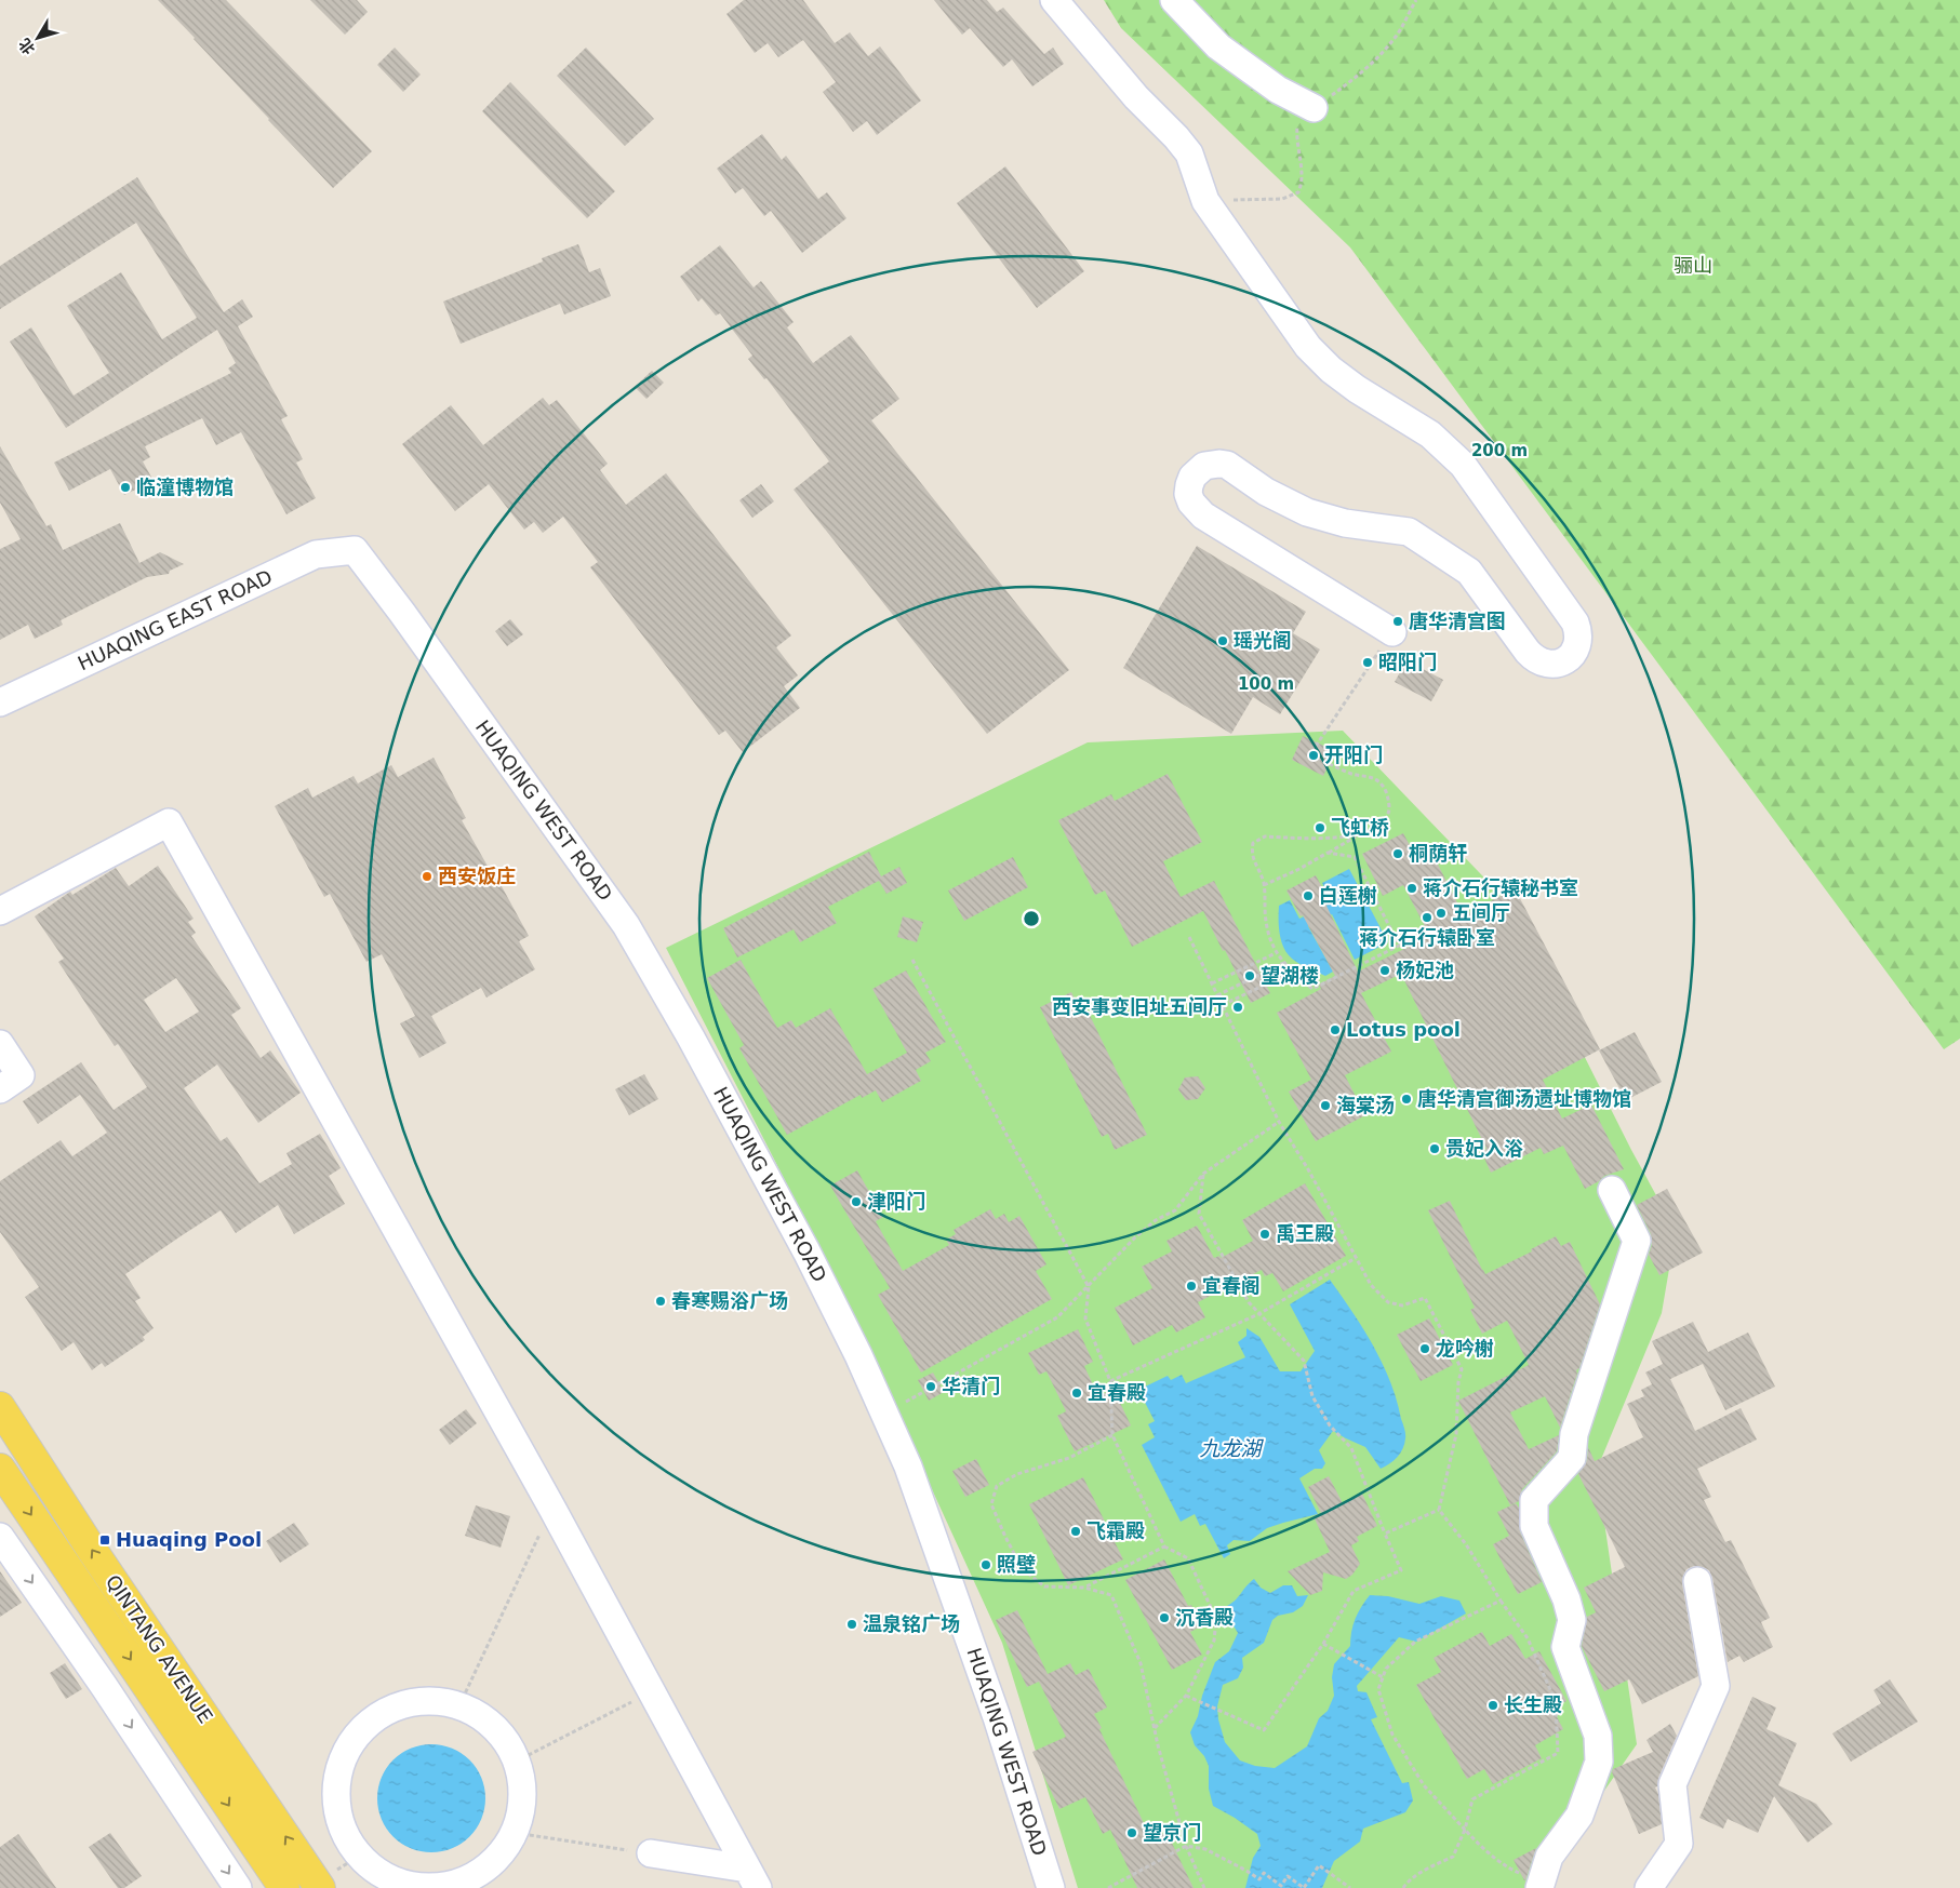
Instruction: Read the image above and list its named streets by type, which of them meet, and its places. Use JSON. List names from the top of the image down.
{
  "streets": {
    "main road": ["QINTANG AVENUE"],
    "street": ["HUAQING EAST ROAD", "HUAQING WEST ROAD"]
  },
  "crossings": [
    ["HUAQING EAST ROAD", "HUAQING WEST ROAD"]
  ],
  "water": ["九龙湖"],
  "parks": ["骊山"],
  "places": {
    "other": [
      "临潼博物馆",
      "唐华清宫图",
      "瑶光阁",
      "昭阳门",
      "开阳门",
      "飞虹桥",
      "桐荫轩",
      "西安饭庄",
      "蒋介石行辕秘书室",
      "白莲榭",
      "五间厅",
      "蒋介石行辕卧室",
      "杨妃池",
      "望湖楼",
      "西安事变旧址五间厅",
      "Lotus pool",
      "唐华清宫御汤遗址博物馆",
      "海棠汤",
      "贵妃入浴",
      "津阳门",
      "禹王殿",
      "宜春阁",
      "春寒赐浴广场",
      "龙吟榭",
      "华清门",
      "宜春殿",
      "飞霜殿",
      "照壁",
      "沉香殿",
      "温泉铭广场",
      "长生殿",
      "望京门"
    ],
    "transit": ["Huaqing Pool"]
  },
  "north": "bottom left",
  "rings": ["200 m", "100 m"]
}
